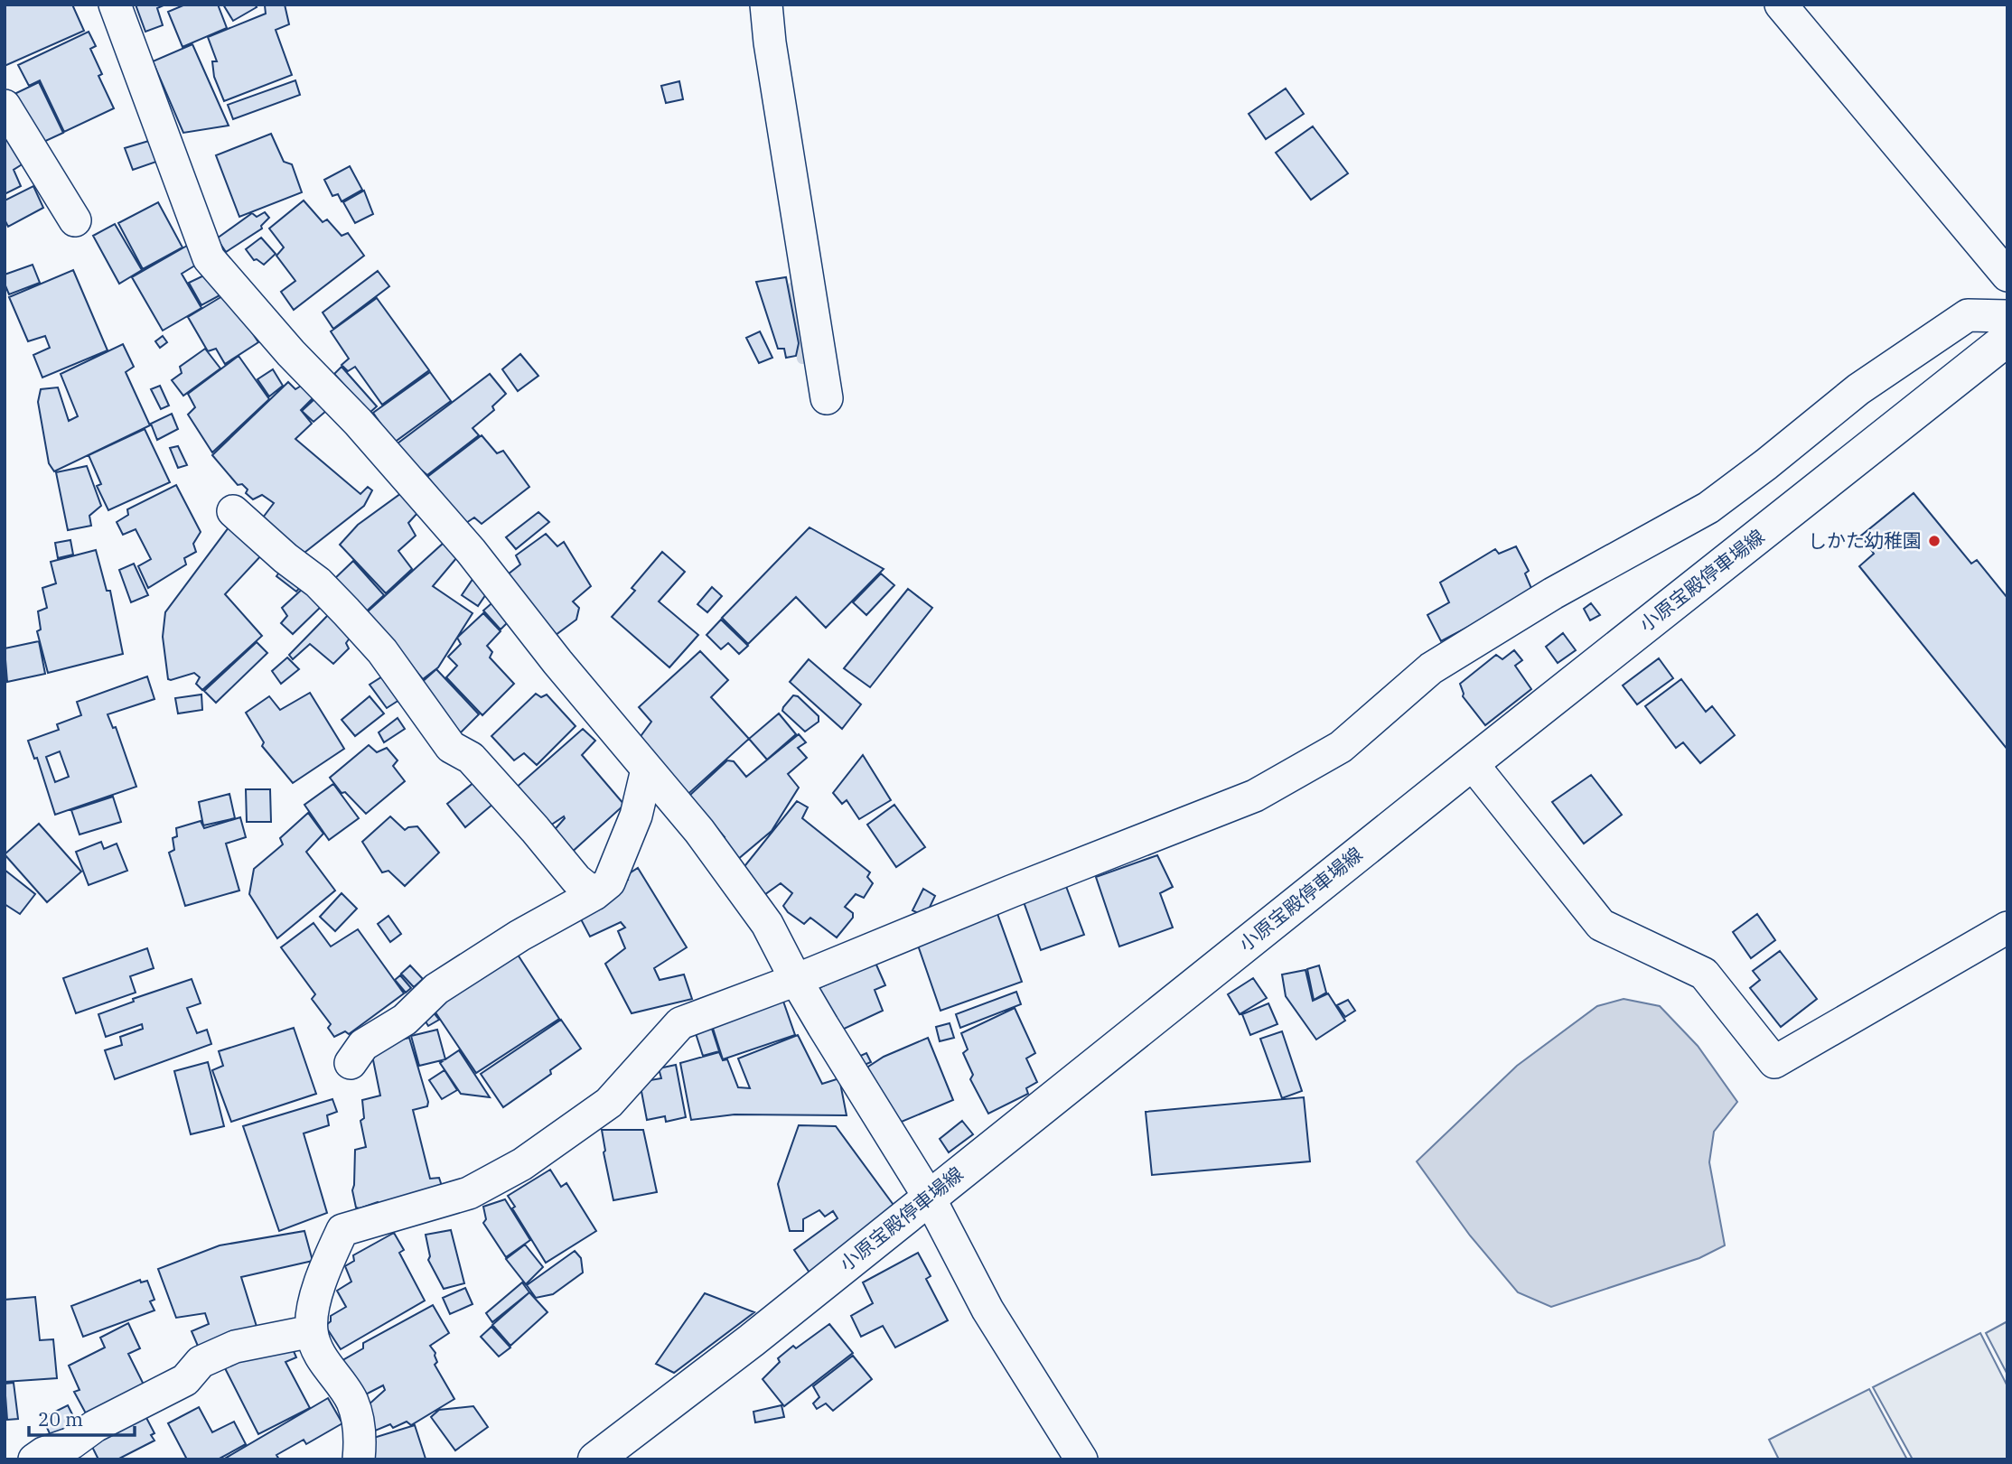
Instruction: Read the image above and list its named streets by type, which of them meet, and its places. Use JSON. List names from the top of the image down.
{
  "streets": {
    "main road": ["小原宝殿停車場線"]
  },
  "places": ["しかた幼稚園"],
  "scale_bar": "20 m"
}
